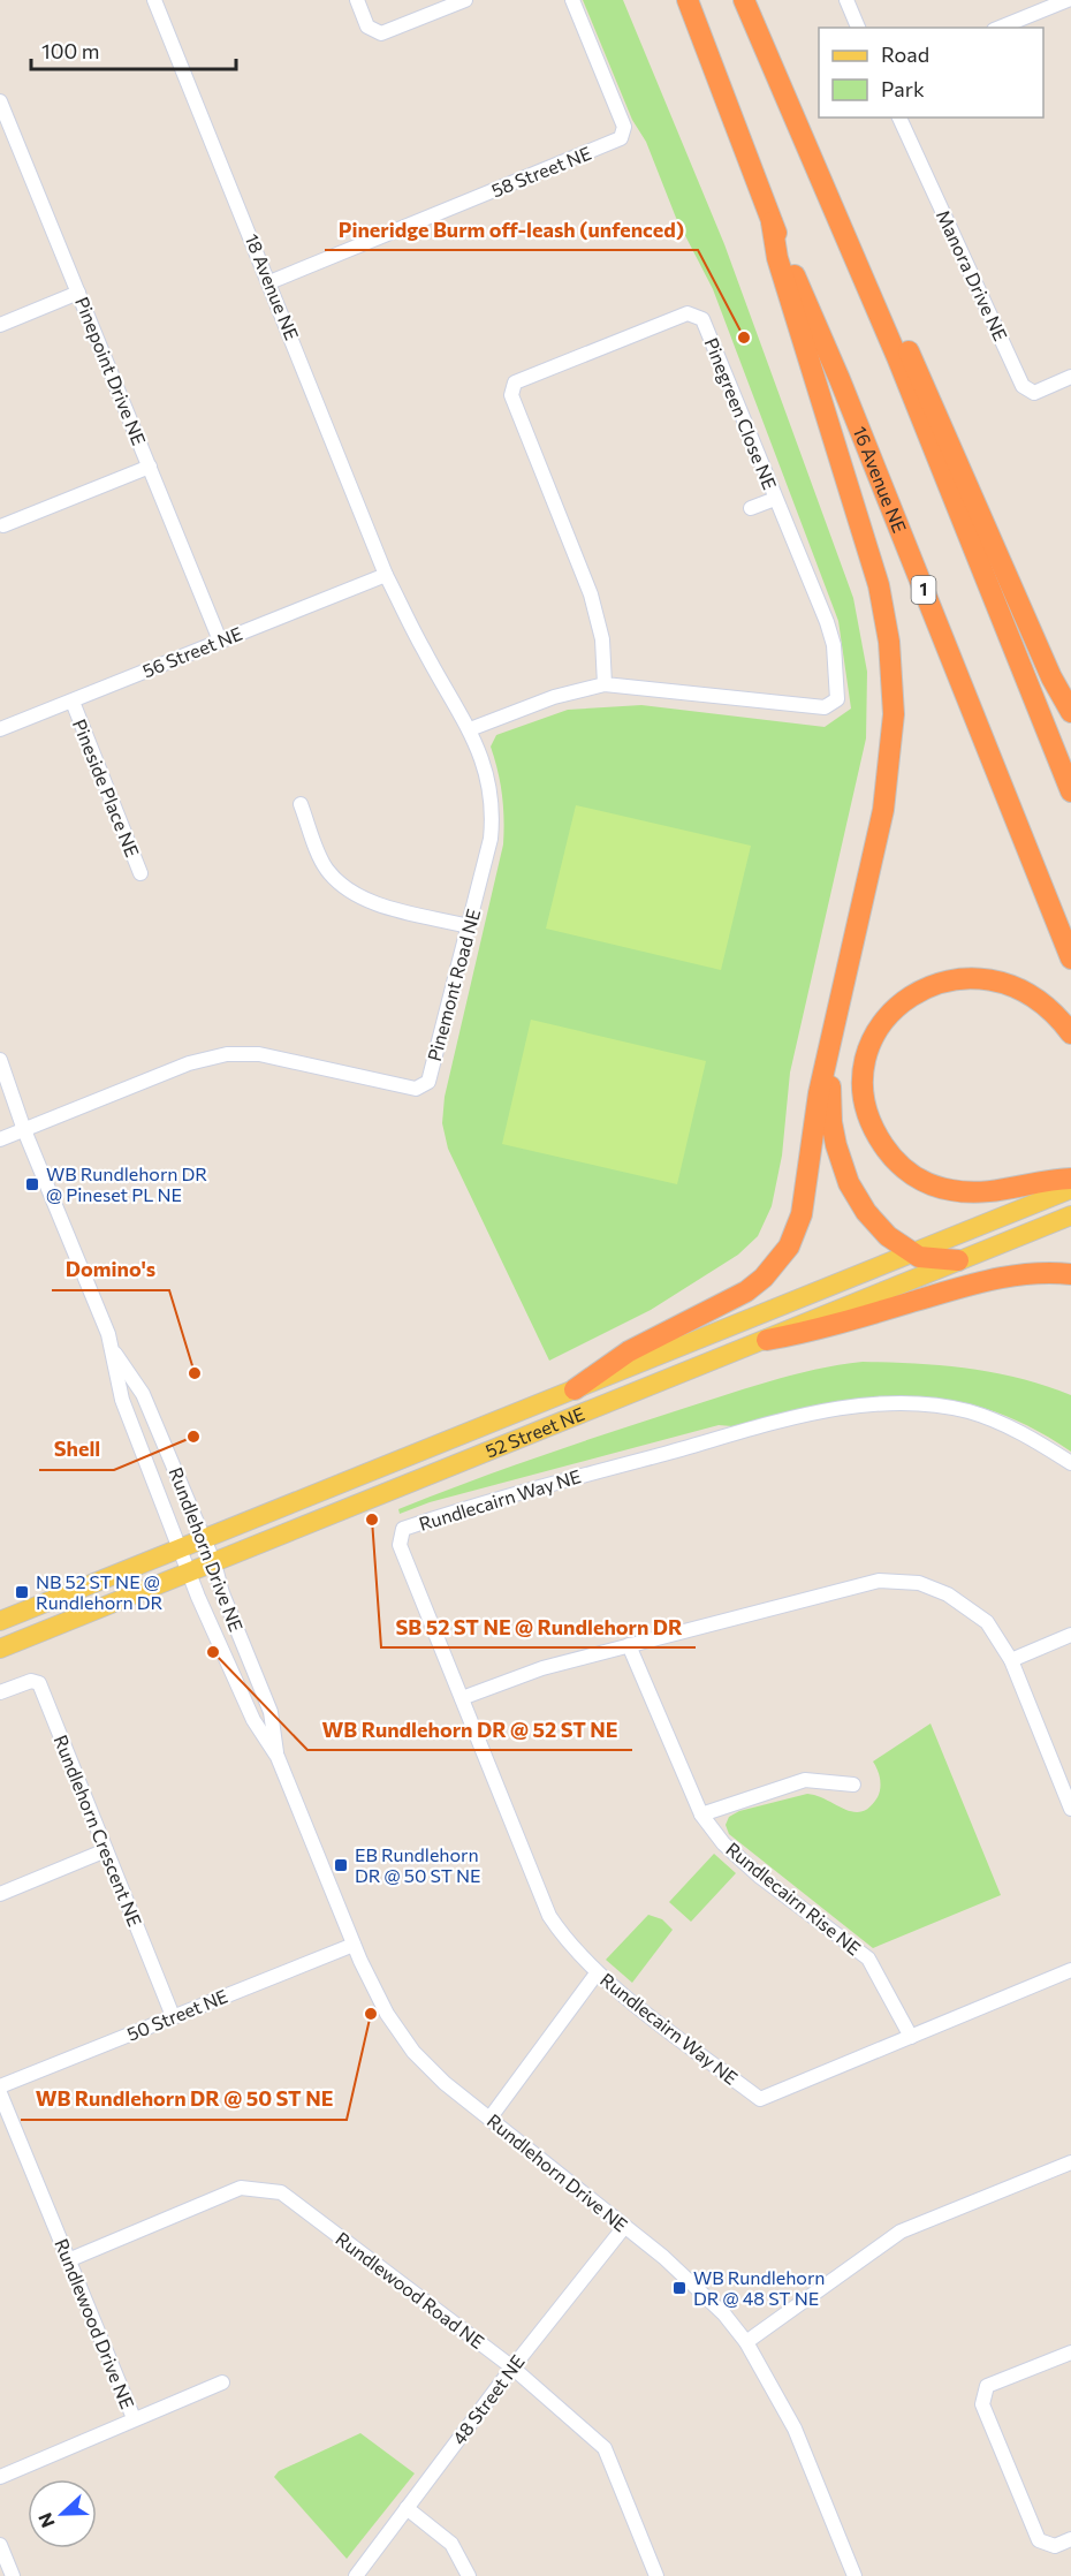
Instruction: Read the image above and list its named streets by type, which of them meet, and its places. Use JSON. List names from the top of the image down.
{
  "streets": {
    "highway": ["16 Avenue NE", "1"],
    "main road": ["52 Street NE"],
    "street": [
      "58 Street NE",
      "Manora Drive NE",
      "18 Avenue NE",
      "Pinepoint Drive NE",
      "Pinegreen Close NE",
      "56 Street NE",
      "Pineside Place NE",
      "Pinemont Road NE",
      "Rundlecairn Way NE",
      "Rundlehorn Drive NE",
      "Rundlehorn Crescent NE",
      "Rundlecairn Rise NE",
      "50 Street NE",
      "Rundlewood Road NE",
      "Rundlewood Drive NE",
      "48 Street NE"
    ]
  },
  "crossings": [
    ["58 Street NE", "18 Avenue NE"],
    ["18 Avenue NE", "56 Street NE"],
    ["18 Avenue NE", "Pinemont Road NE"],
    ["Pinepoint Drive NE", "56 Street NE"],
    ["Pinegreen Close NE", "Pinemont Road NE"],
    ["56 Street NE", "Pineside Place NE"],
    ["56 Street NE", "Pinemont Road NE"],
    ["Pinemont Road NE", "Rundlehorn Drive NE"],
    ["52 Street NE", "Rundlehorn Drive NE"],
    ["Rundlecairn Way NE", "Rundlecairn Rise NE"],
    ["Rundlehorn Drive NE", "50 Street NE"],
    ["Rundlehorn Drive NE", "48 Street NE"],
    ["Rundlehorn Crescent NE", "50 Street NE"],
    ["Rundlewood Road NE", "Rundlewood Drive NE"],
    ["Rundlewood Road NE", "48 Street NE"]
  ],
  "places": {
    "other": [
      "Pineridge Burm off-leash (unfenced)",
      "Domino's",
      "Shell",
      "SB 52 ST NE @ Rundlehorn DR",
      "WB Rundlehorn DR @ 52 ST NE",
      "WB Rundlehorn DR @ 50 ST NE"
    ],
    "transit": [
      "WB Rundlehorn DR @ Pineset PL NE",
      "NB 52 ST NE @ Rundlehorn DR",
      "EB Rundlehorn DR @ 50 ST NE",
      "WB Rundlehorn DR @ 48 ST NE"
    ]
  },
  "legend": ["Road", "Park"],
  "scale_bar": "100 m",
  "north": "left"
}
